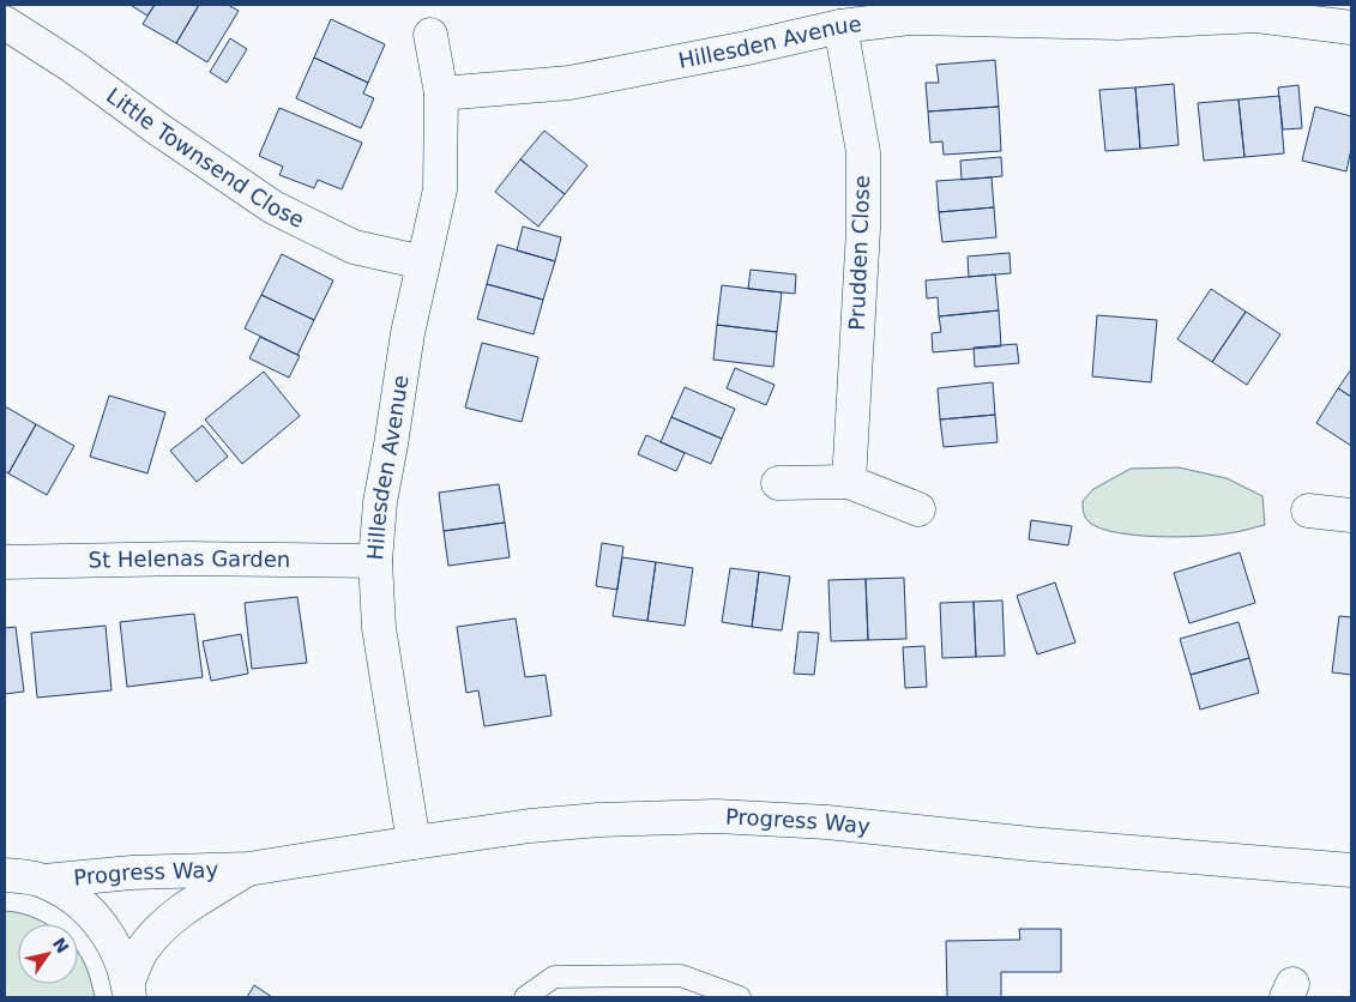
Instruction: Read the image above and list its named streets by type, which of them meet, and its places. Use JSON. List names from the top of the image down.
{
  "streets": {
    "street": [
      "Hillesden Avenue",
      "Little Townsend Close",
      "Prudden Close",
      "St Helenas Garden",
      "Progress Way"
    ]
  },
  "crossings": [
    ["Hillesden Avenue", "Little Townsend Close"],
    ["Hillesden Avenue", "Prudden Close"],
    ["Hillesden Avenue", "St Helenas Garden"],
    ["Hillesden Avenue", "Progress Way"]
  ],
  "north": "top right"
}
